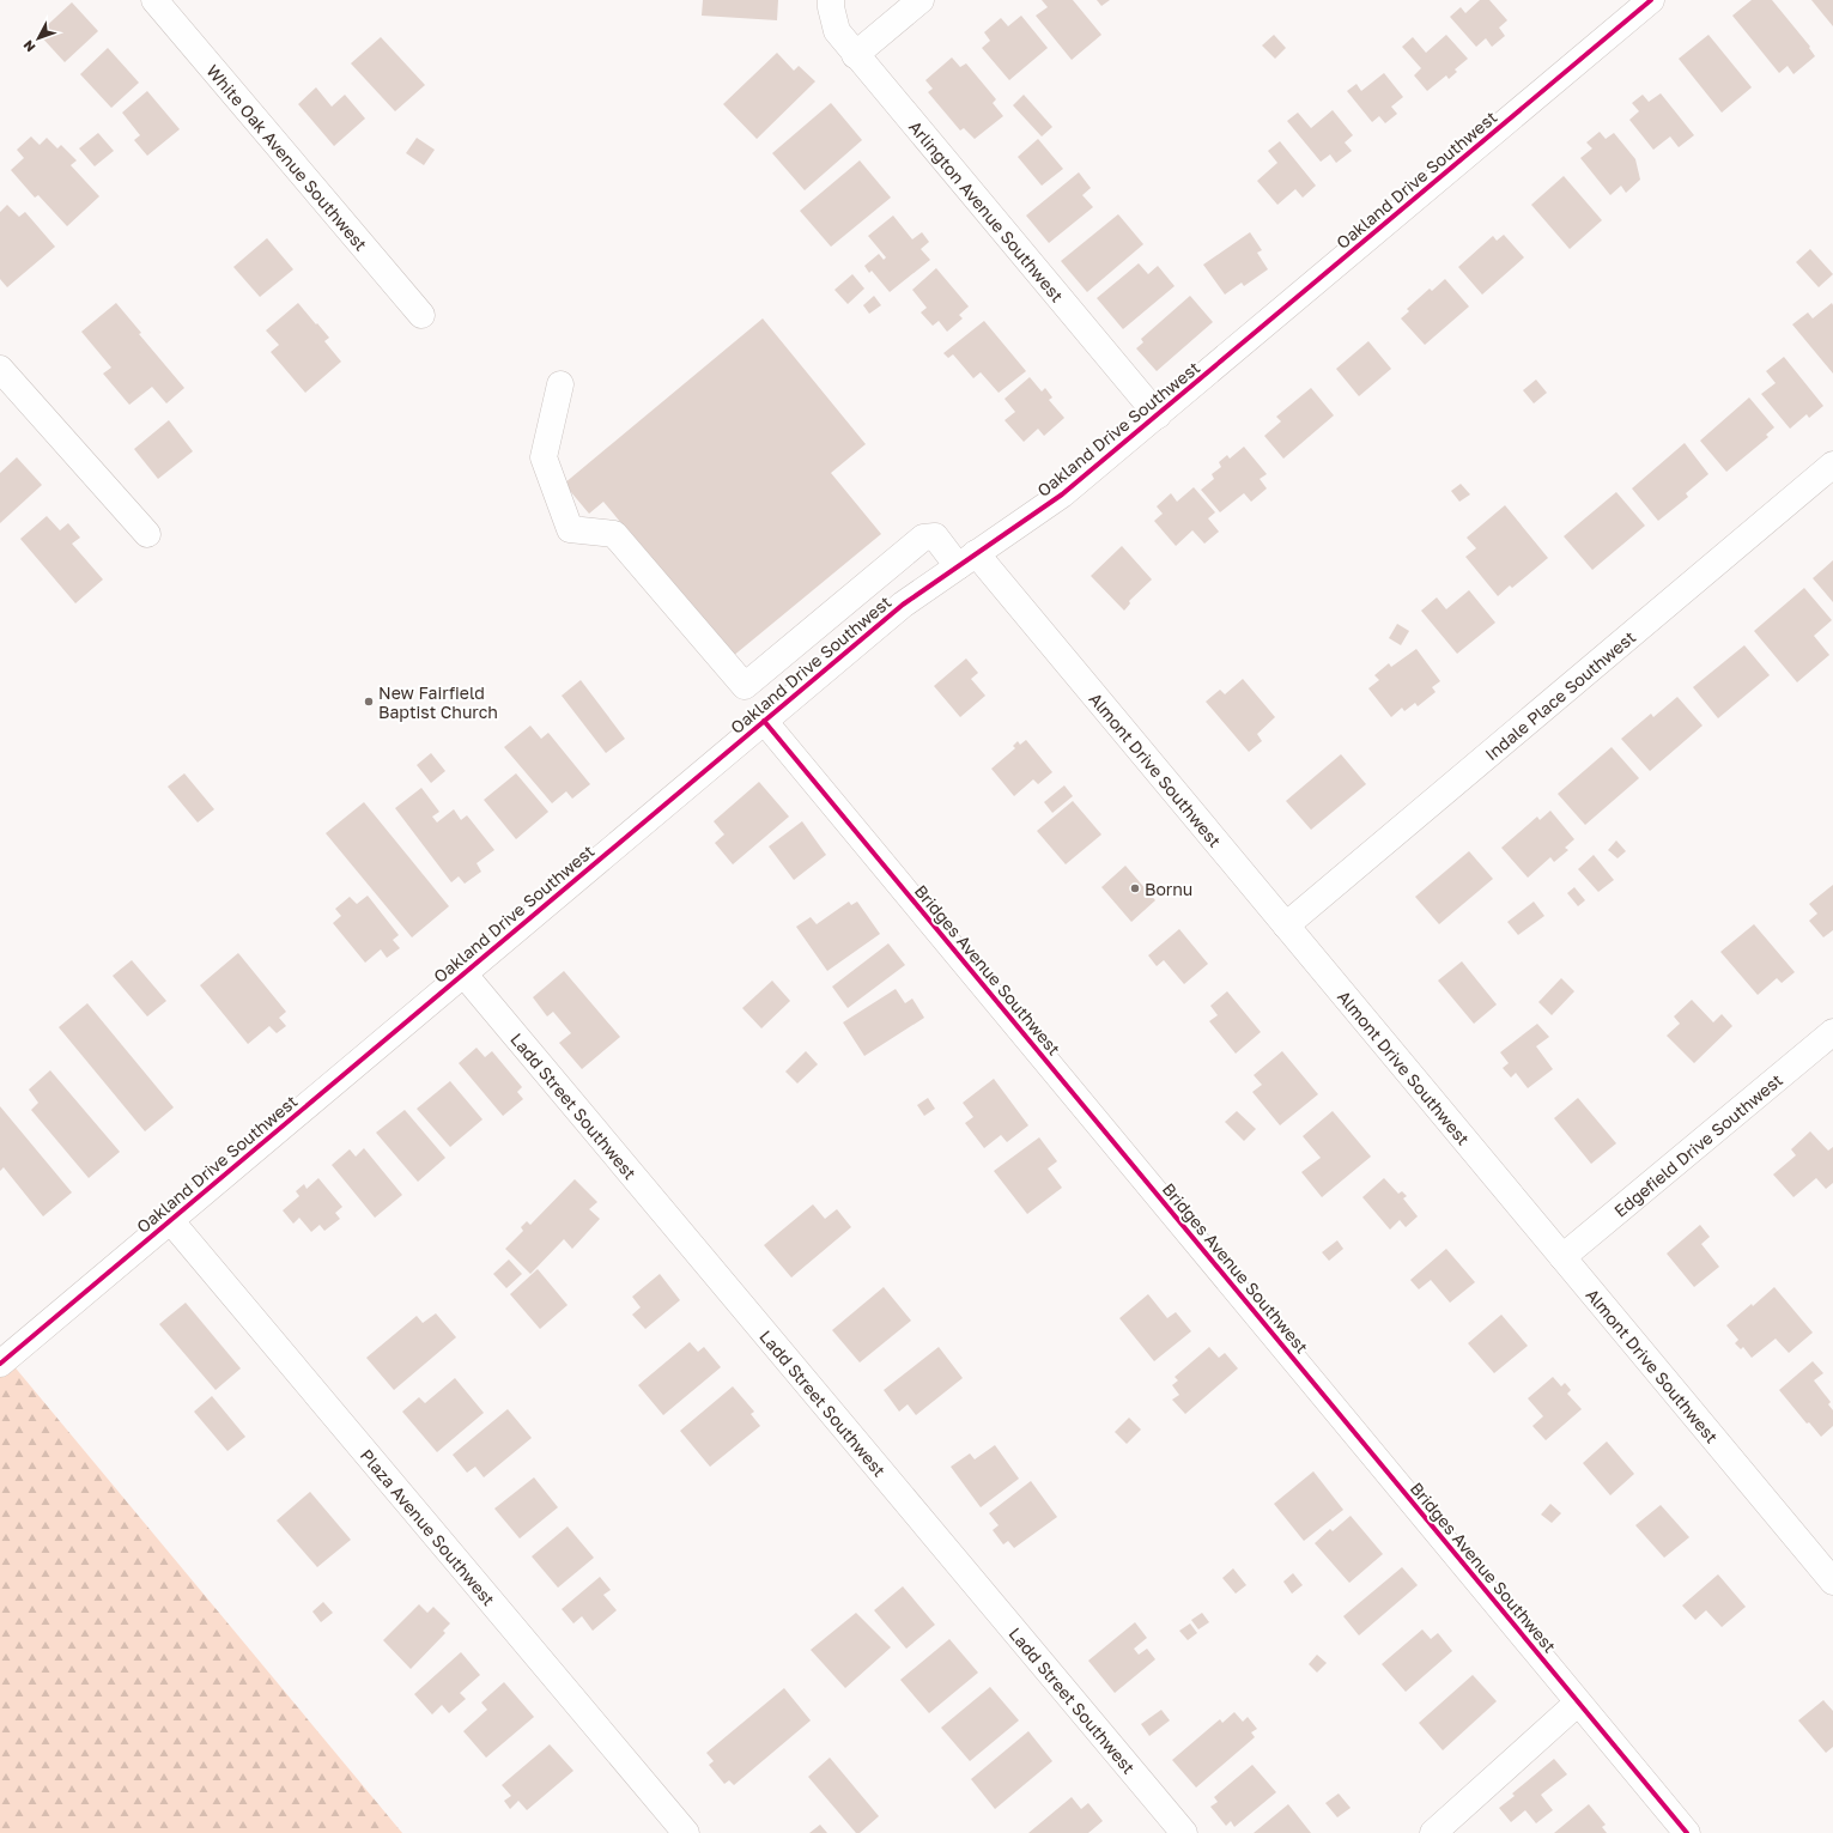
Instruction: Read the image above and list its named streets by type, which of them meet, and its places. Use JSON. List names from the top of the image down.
{
  "streets": {
    "street": [
      "White Oak Avenue Southwest",
      "Oakland Drive Southwest",
      "Arlington Avenue Southwest",
      "Indale Place Southwest",
      "Almont Drive Southwest",
      "Bridges Avenue Southwest",
      "Ladd Street Southwest",
      "Edgefield Drive Southwest",
      "Plaza Avenue Southwest"
    ]
  },
  "crossings": [
    ["Oakland Drive Southwest", "Arlington Avenue Southwest"],
    ["Oakland Drive Southwest", "Almont Drive Southwest"],
    ["Oakland Drive Southwest", "Bridges Avenue Southwest"],
    ["Oakland Drive Southwest", "Ladd Street Southwest"],
    ["Oakland Drive Southwest", "Plaza Avenue Southwest"],
    ["Indale Place Southwest", "Almont Drive Southwest"],
    ["Almont Drive Southwest", "Edgefield Drive Southwest"]
  ],
  "places": ["New Fairfield Baptist Church", "Bornu"],
  "north": "bottom left"
}
